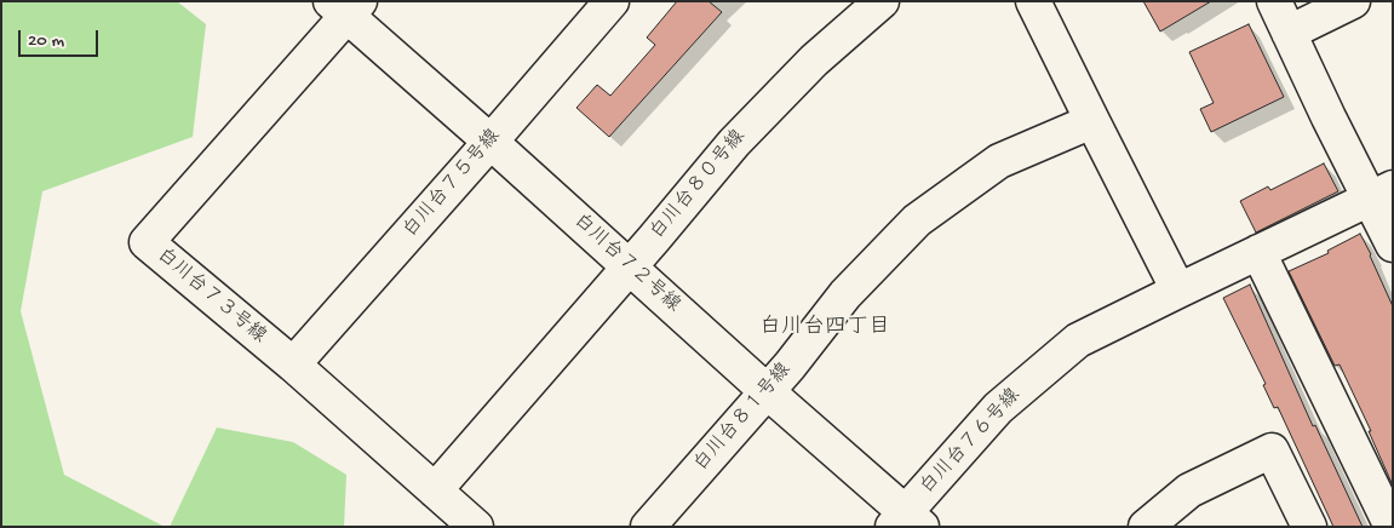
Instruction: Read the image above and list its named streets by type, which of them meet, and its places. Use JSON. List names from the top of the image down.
{
  "streets": {
    "street": [
      "白川台７５号線",
      "白川台８０号線",
      "白川台７２号線",
      "白川台７３号線",
      "白川台８１号線",
      "白川台７６号線"
    ]
  },
  "crossings": [
    ["白川台７５号線", "白川台７２号線"],
    ["白川台７５号線", "白川台７３号線"],
    ["白川台８０号線", "白川台７２号線"],
    ["白川台８０号線", "白川台７３号線"],
    ["白川台７２号線", "白川台７３号線"],
    ["白川台７２号線", "白川台８１号線"],
    ["白川台７２号線", "白川台７６号線"]
  ],
  "districts": ["白川台四丁目"],
  "scale_bar": "20 m"
}
